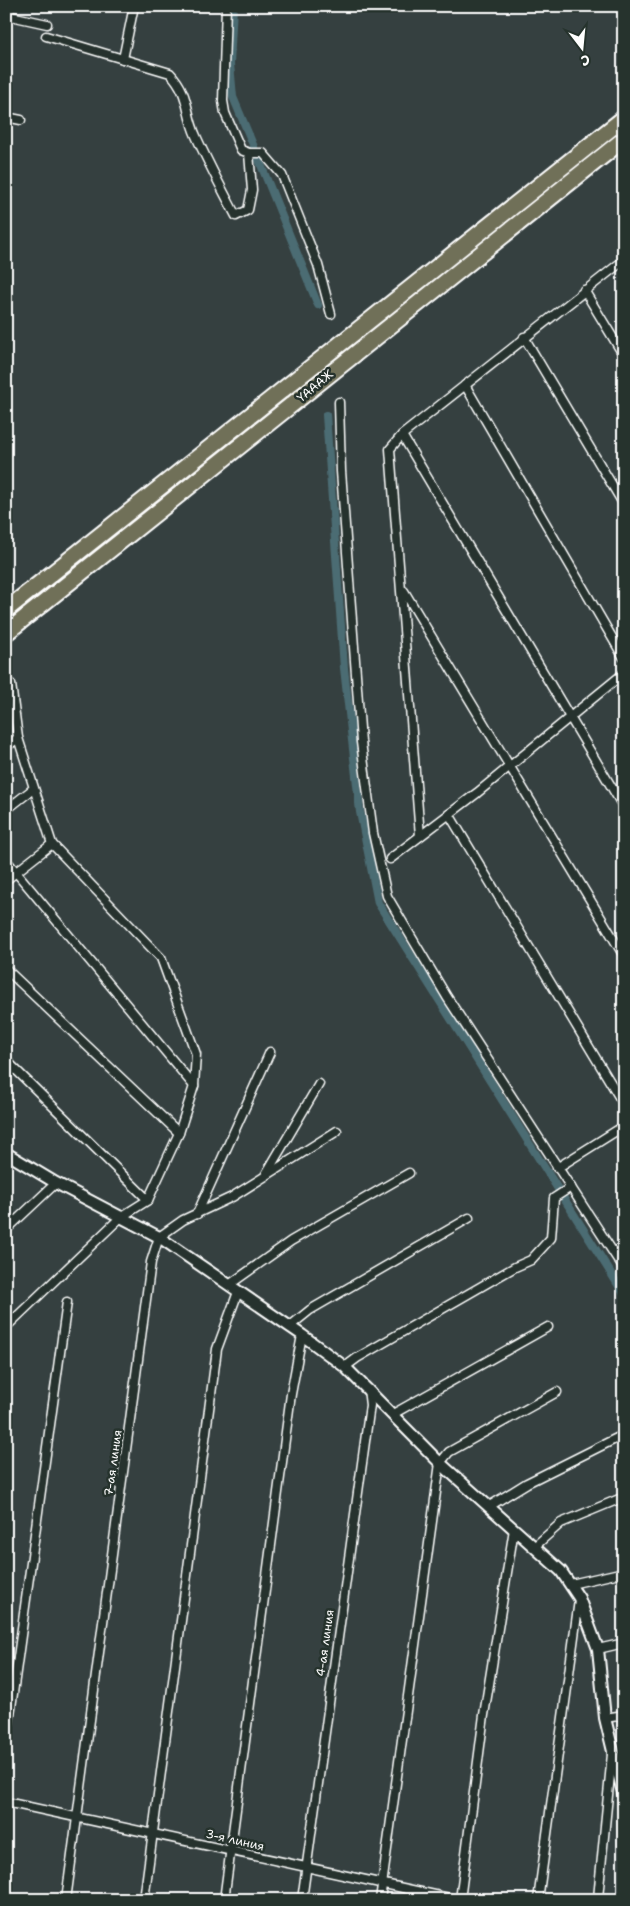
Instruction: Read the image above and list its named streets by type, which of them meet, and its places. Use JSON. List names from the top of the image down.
{
  "streets": {
    "highway": ["ҮАААЖ"],
    "street": ["7-ая линия", "4-ая линия", "3-я линия"]
  },
  "crossings": [
    ["7-ая линия", "3-я линия"],
    ["4-ая линия", "3-я линия"]
  ],
  "north": "bottom"
}
